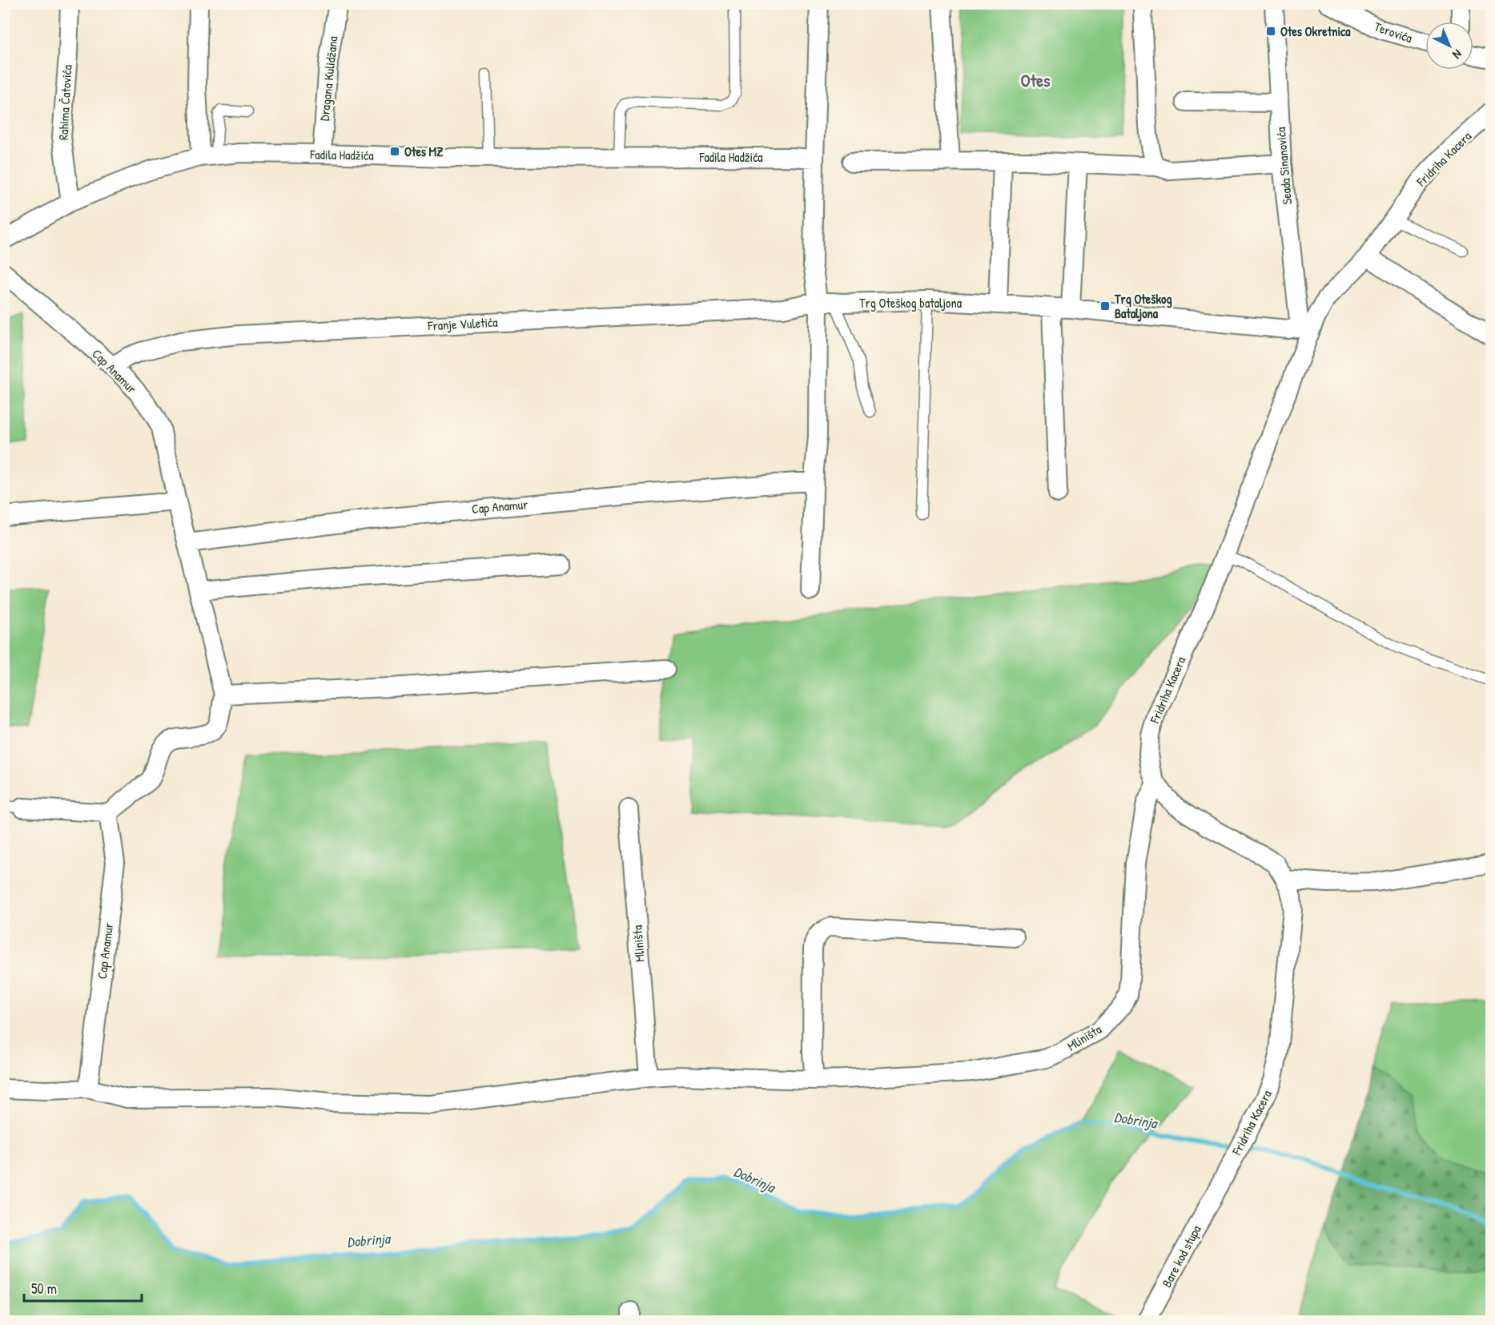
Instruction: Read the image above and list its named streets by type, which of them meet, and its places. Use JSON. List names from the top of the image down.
{
  "streets": {
    "street": [
      "Terovića",
      "Dragana Kulidžana",
      "Rahima Čatovića",
      "Fadila Hadžića",
      "Fridriha Kacera",
      "Seada Sinanovića",
      "Trg Oteškog bataljona",
      "Franje Vuletića",
      "Cap Anamur",
      "Mliništa",
      "Bare kod stupa"
    ]
  },
  "crossings": [
    ["Dragana Kulidžana", "Fadila Hadžića"],
    ["Rahima Čatovića", "Fadila Hadžića"],
    ["Fridriha Kacera", "Seada Sinanovića"],
    ["Fridriha Kacera", "Trg Oteškog bataljona"],
    ["Fridriha Kacera", "Mliništa"],
    ["Fridriha Kacera", "Bare kod stupa"],
    ["Seada Sinanovića", "Trg Oteškog bataljona"],
    ["Trg Oteškog bataljona", "Franje Vuletića"],
    ["Franje Vuletića", "Cap Anamur"],
    ["Cap Anamur", "Mliništa"]
  ],
  "districts": ["Otes"],
  "water": ["Dobrinja"],
  "places": {
    "transit": ["Otes Okretnica", "Otes MZ", "Trg Oteškog Bataljona"]
  },
  "scale_bar": "50 m",
  "north": "bottom right"
}
